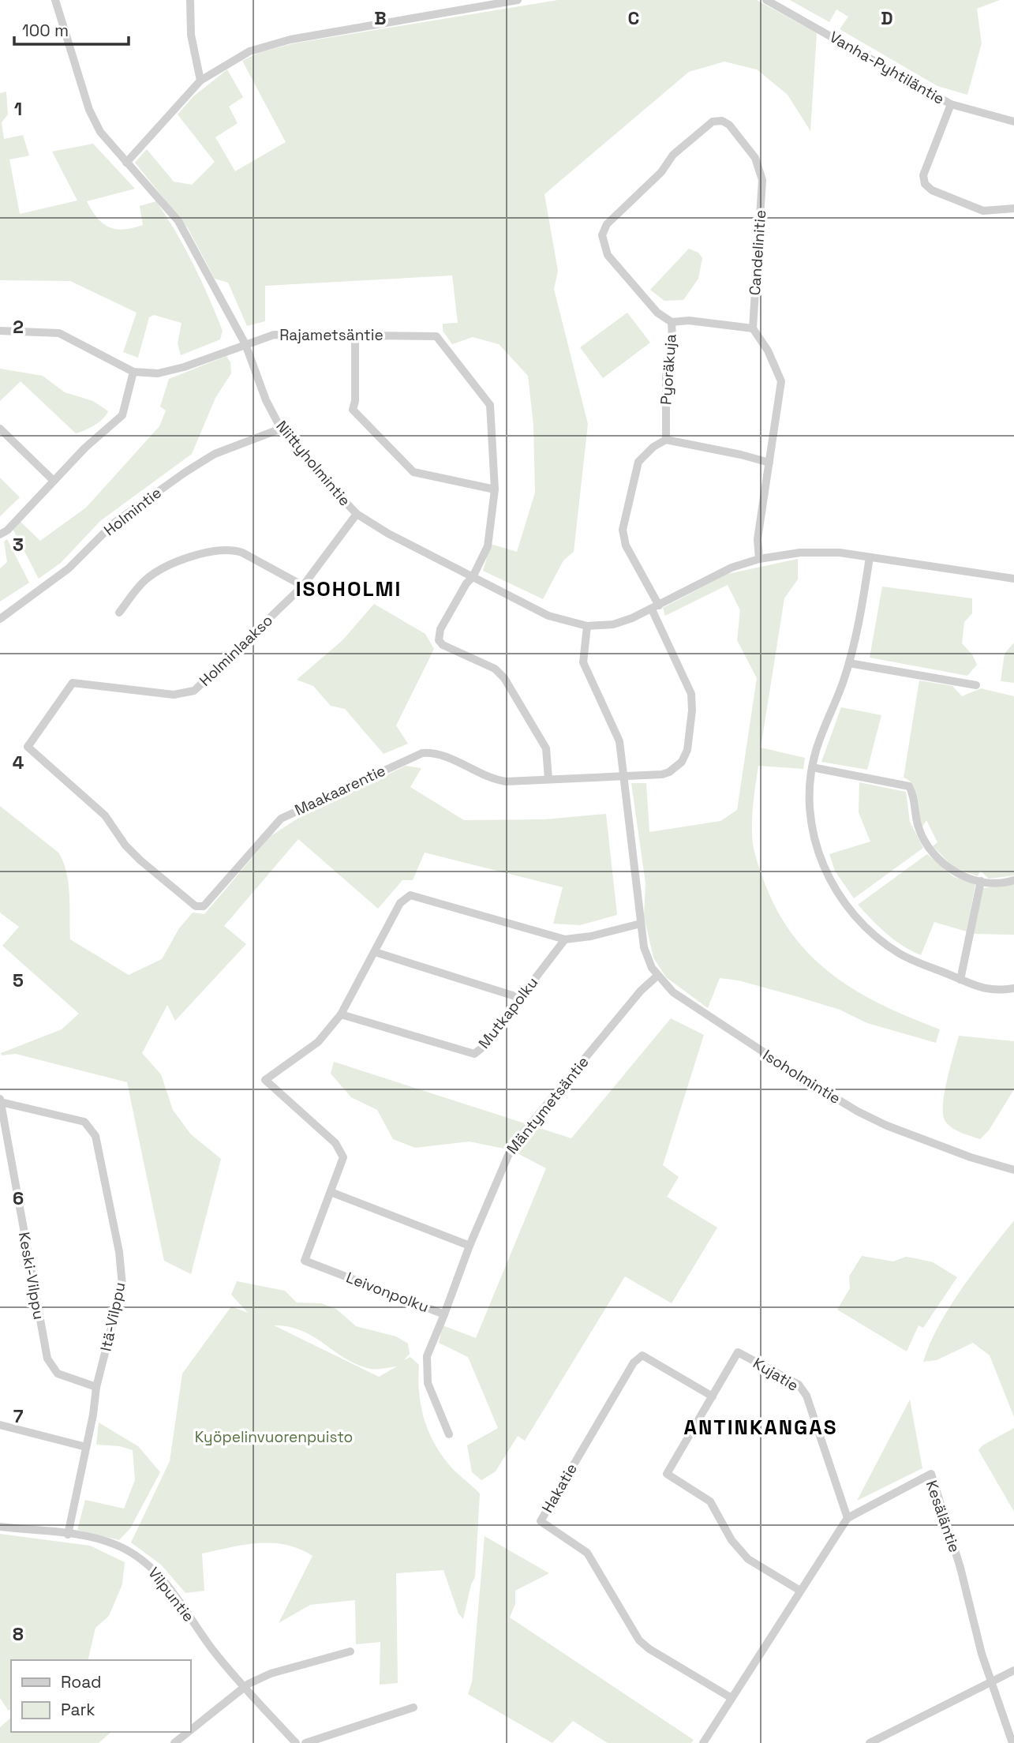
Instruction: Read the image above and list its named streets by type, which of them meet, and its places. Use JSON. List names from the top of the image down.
{
  "streets": {
    "street": [
      "Vanha-Pyhtiläntie",
      "Candelinitie",
      "Rajametsäntie",
      "Pyoräkuja",
      "Niittyholmintie",
      "Holmintie",
      "Holminlaakso",
      "Maakaarentie",
      "Mutkapolku",
      "Isoholmintie",
      "Mäntymetsäntie",
      "Keski-Vilppu",
      "Leivonpolku",
      "Itä-Vilppu",
      "Kujatie",
      "Hakatie",
      "Kesäläntie",
      "Vilpuntie"
    ]
  },
  "crossings": [
    ["Candelinitie", "Pyoräkuja"],
    ["Rajametsäntie", "Niittyholmintie"],
    ["Niittyholmintie", "Holmintie"],
    ["Niittyholmintie", "Holminlaakso"],
    ["Niittyholmintie", "Isoholmintie"],
    ["Holminlaakso", "Maakaarentie"],
    ["Maakaarentie", "Isoholmintie"],
    ["Isoholmintie", "Mäntymetsäntie"],
    ["Mäntymetsäntie", "Leivonpolku"],
    ["Keski-Vilppu", "Itä-Vilppu"],
    ["Itä-Vilppu", "Vilpuntie"],
    ["Kujatie", "Hakatie"],
    ["Kujatie", "Kesäläntie"],
    ["Hakatie", "Kesäläntie"]
  ],
  "districts": ["ISOHOLMI", "ANTINKANGAS"],
  "parks": ["Kyöpelinvuorenpuisto"],
  "legend": ["Road", "Park"],
  "scale_bar": "100 m",
  "grid": {
    "columns": ["B", "C", "D"],
    "rows": [
      "1",
      "2",
      "3",
      "4",
      "5",
      "6",
      "7",
      "8"
    ]
  }
}
